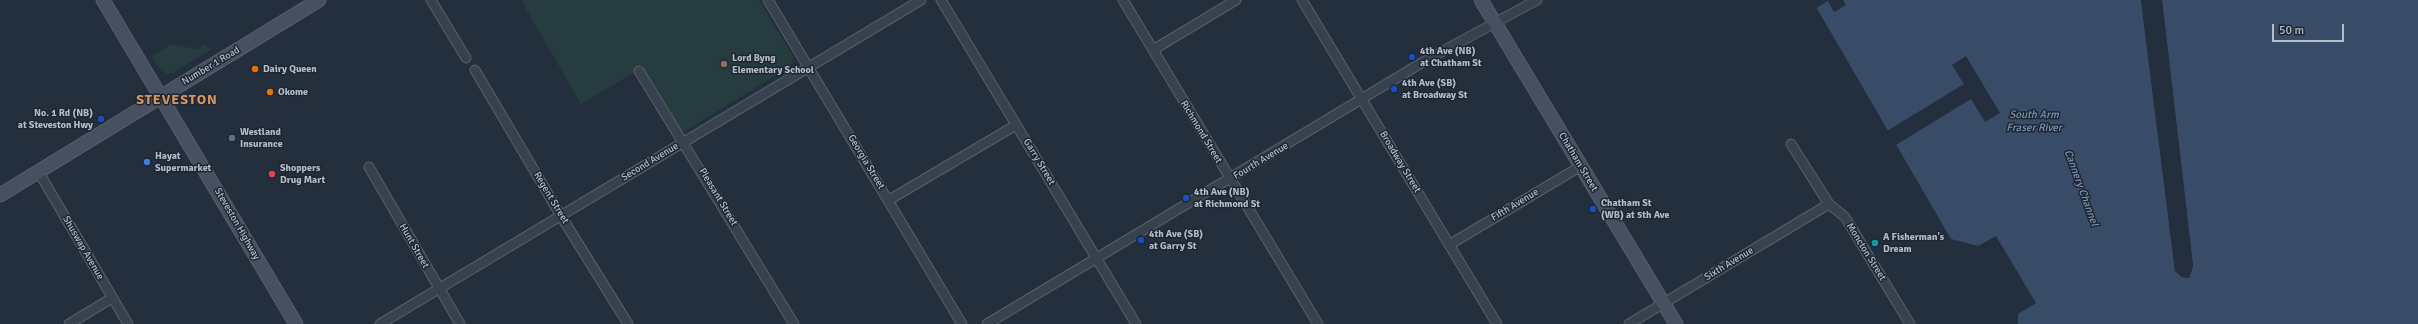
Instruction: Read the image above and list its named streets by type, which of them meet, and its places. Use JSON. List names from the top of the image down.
{
  "streets": {
    "street": [
      "Number 1 Road",
      "Richmond Street",
      "Fourth Avenue",
      "Second Avenue",
      "Georgia Street",
      "Garry Street",
      "Broadway Street",
      "Chatham Street",
      "Pleasant Street",
      "Regent Street",
      "Fifth Avenue",
      "Steveston Highway",
      "Hunt Street",
      "Shuswap Avenue",
      "Moncton Street",
      "Sixth Avenue"
    ]
  },
  "crossings": [
    ["Number 1 Road", "Steveston Highway"],
    ["Number 1 Road", "Shuswap Avenue"],
    ["Richmond Street", "Fourth Avenue"],
    ["Fourth Avenue", "Garry Street"],
    ["Fourth Avenue", "Broadway Street"],
    ["Fourth Avenue", "Chatham Street"],
    ["Second Avenue", "Georgia Street"],
    ["Second Avenue", "Pleasant Street"],
    ["Second Avenue", "Regent Street"],
    ["Second Avenue", "Hunt Street"],
    ["Broadway Street", "Fifth Avenue"],
    ["Chatham Street", "Fifth Avenue"],
    ["Chatham Street", "Sixth Avenue"],
    ["Moncton Street", "Sixth Avenue"]
  ],
  "districts": ["STEVESTON"],
  "water": ["South Arm Fraser River", "Cannery Channel"],
  "places": [
    "4th Ave (NB) at Chatham St",
    "Lord Byng Elementary School",
    "Dairy Queen",
    "4th Ave (SB) at Broadway St",
    "Okome",
    "No. 1 Rd (NB) at Steveston Hwy",
    "Westland Insurance",
    "Hayat Supermarket",
    "Shoppers Drug Mart",
    "4th Ave (NB) at Richmond St",
    "Chatham St (WB) at 5th Ave",
    "4th Ave (SB) at Garry St",
    "A Fisherman's Dream"
  ],
  "scale_bar": "50 m"
}
